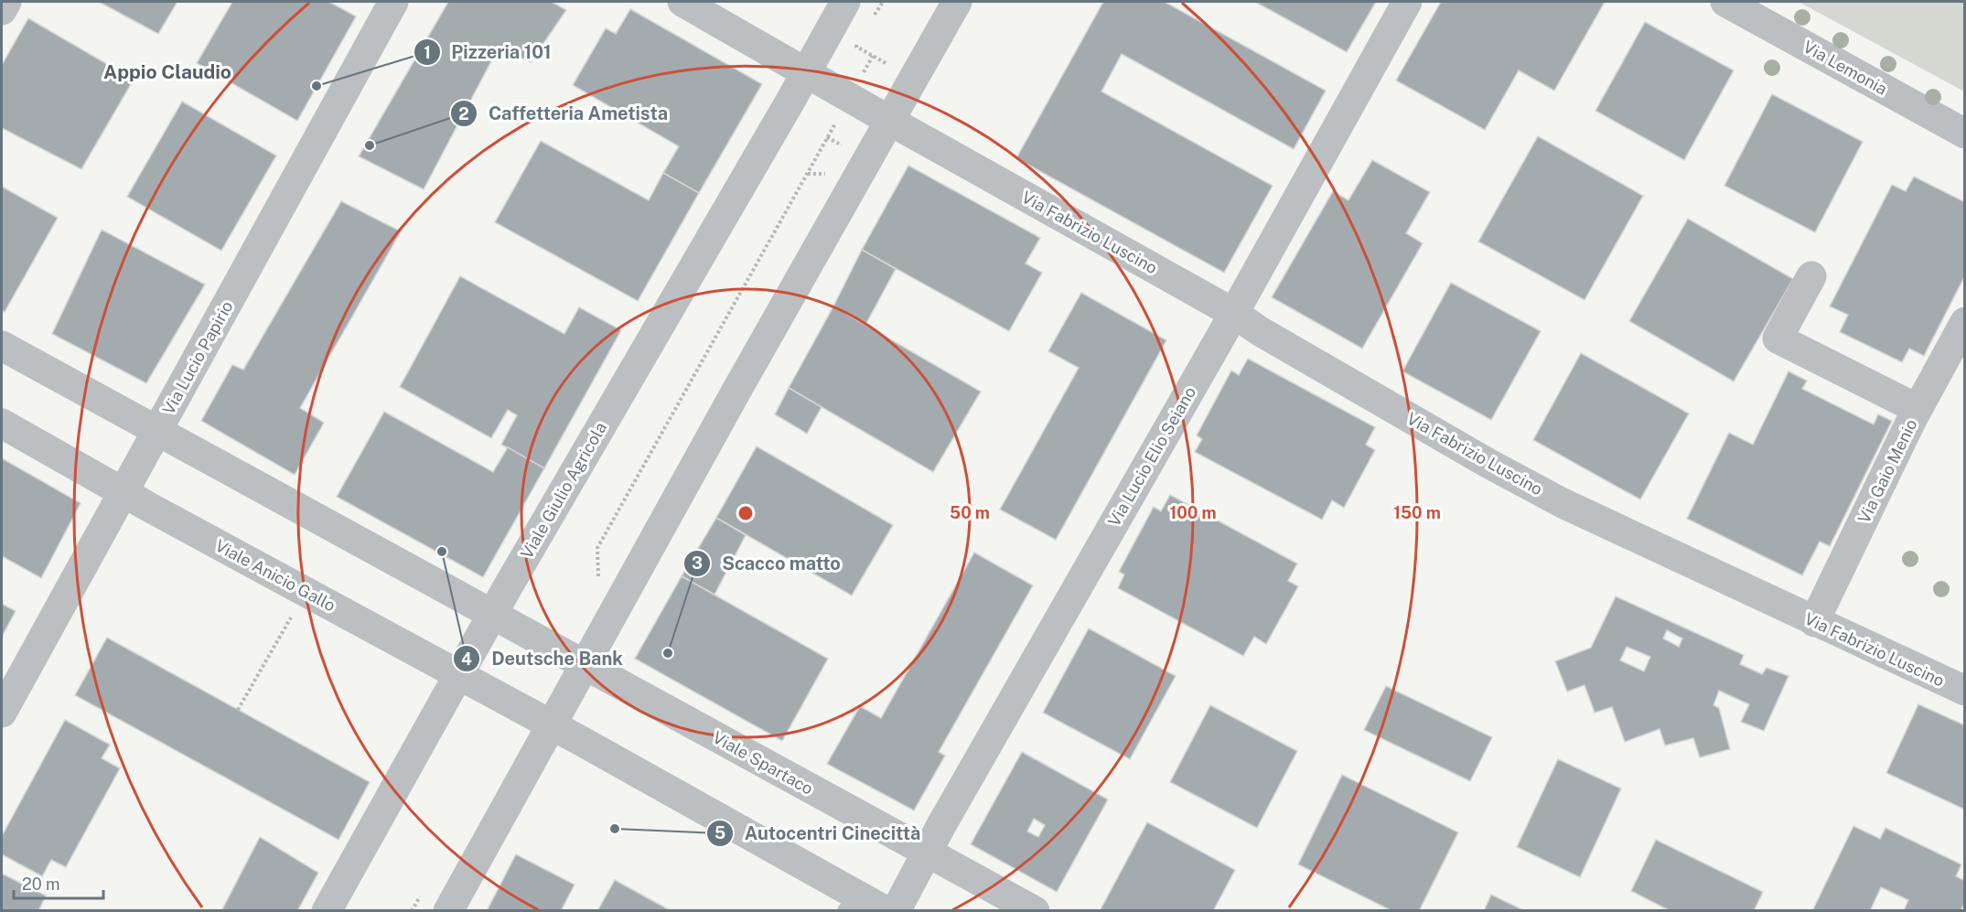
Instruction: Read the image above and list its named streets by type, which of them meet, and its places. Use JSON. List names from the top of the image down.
{
  "streets": {
    "street": [
      "Via Lemonia",
      "Via Fabrizio Luscino",
      "Via Lucio Papirio",
      "Via Lucio Elio Seiano",
      "Via Gaio Menio",
      "Viale Giulio Agricola",
      "Viale Anicio Gallo",
      "Viale Spartaco"
    ]
  },
  "crossings": [
    ["Via Fabrizio Luscino", "Via Lucio Elio Seiano"],
    ["Via Fabrizio Luscino", "Via Gaio Menio"],
    ["Via Fabrizio Luscino", "Viale Giulio Agricola"],
    ["Via Lucio Papirio", "Viale Anicio Gallo"],
    ["Via Lucio Elio Seiano", "Viale Spartaco"],
    ["Viale Giulio Agricola", "Viale Anicio Gallo"],
    ["Viale Giulio Agricola", "Viale Spartaco"]
  ],
  "districts": ["Appio Claudio"],
  "places": [
    "Pizzeria 101",
    "Caffetteria Ametista",
    "Deutsche Bank",
    "Scacco matto",
    "Autocentri Cinecittà"
  ],
  "scale_bar": "20 m",
  "rings": ["50 m", "100 m", "150 m"]
}
